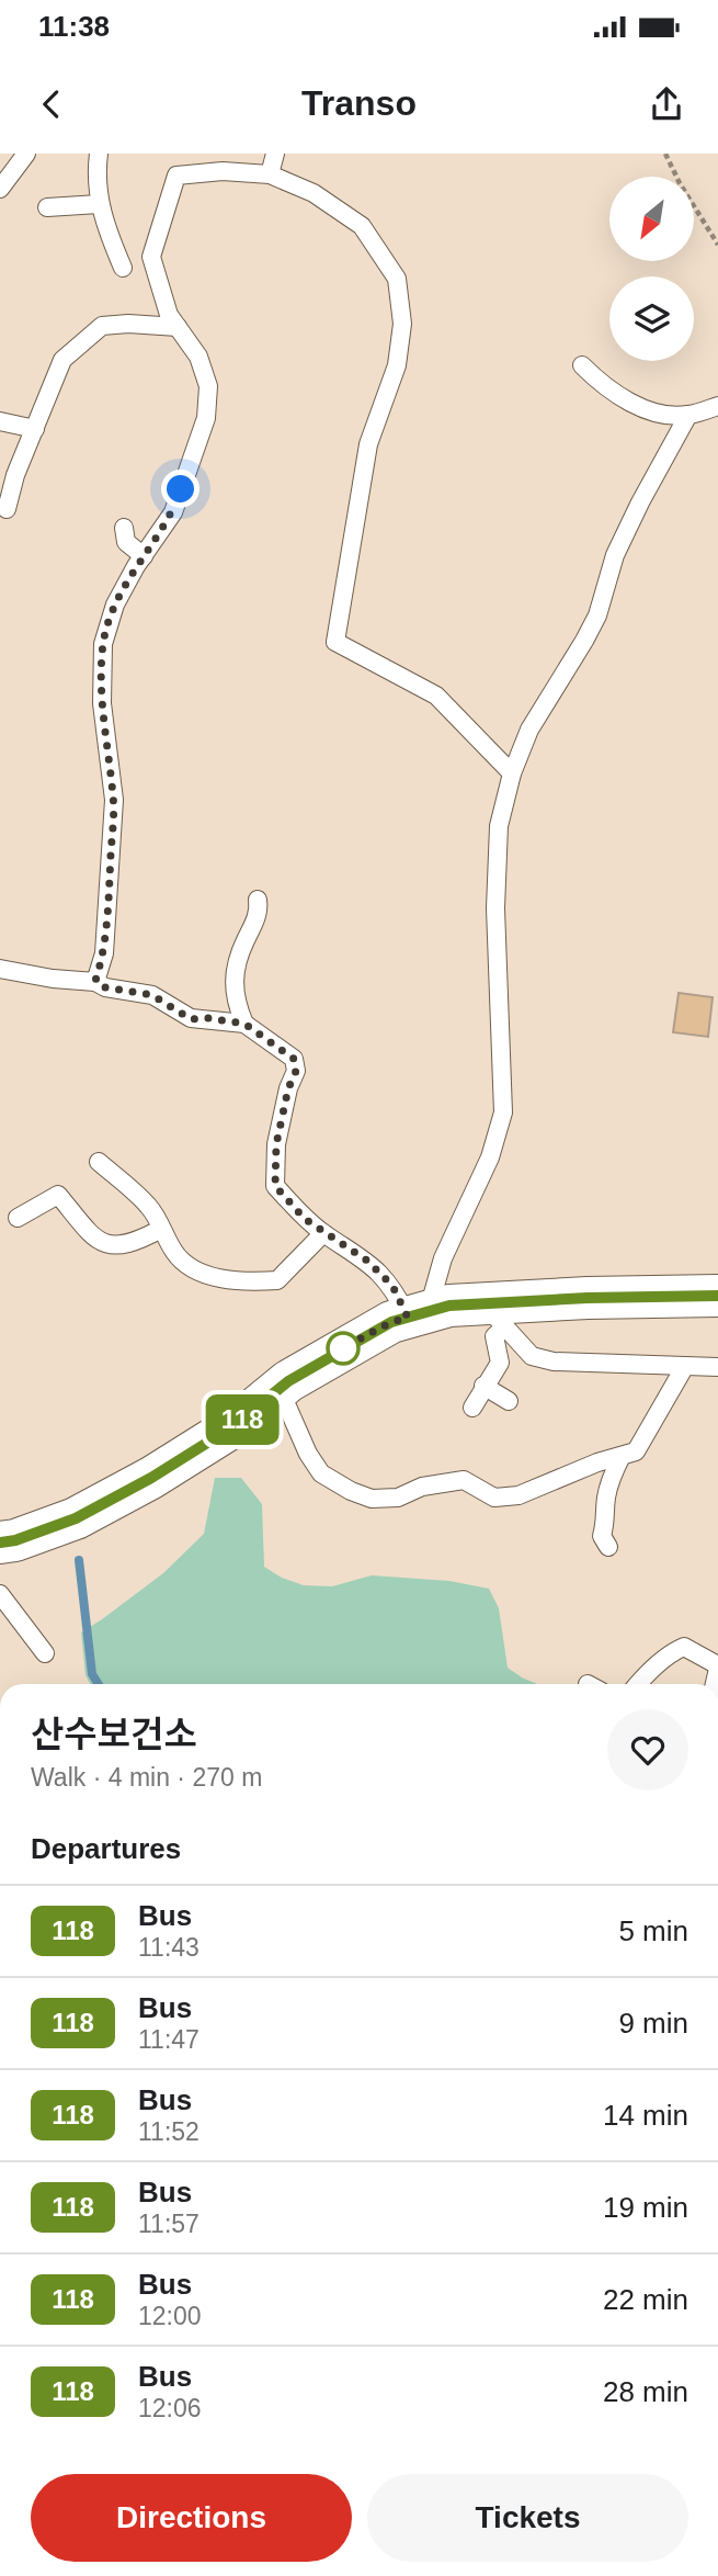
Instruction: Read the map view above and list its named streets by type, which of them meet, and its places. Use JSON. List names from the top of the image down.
{
  "lines": ["bus line 118"],
  "north": "bottom left",
  "page": {
    "status": "11:38",
    "header": "Transo",
    "on_map": "118",
    "heading": [
      ["산수보건소", "Walk · 4 min · 270 m"],
      "Departures"
    ],
    "list": [
      {
        "mark": "118",
        "name": "Bus",
        "note": "11:43",
        "value": "5 min"
      },
      {
        "mark": "118",
        "name": "Bus",
        "note": "11:47",
        "value": "9 min"
      },
      {
        "mark": "118",
        "name": "Bus",
        "note": "11:52",
        "value": "14 min"
      },
      {
        "mark": "118",
        "name": "Bus",
        "note": "11:57",
        "value": "19 min"
      },
      {
        "mark": "118",
        "name": "Bus",
        "note": "12:00",
        "value": "22 min"
      },
      {
        "mark": "118",
        "name": "Bus",
        "note": "12:06",
        "value": "28 min"
      }
    ],
    "buttons": ["Directions", "Tickets"]
  }
}
